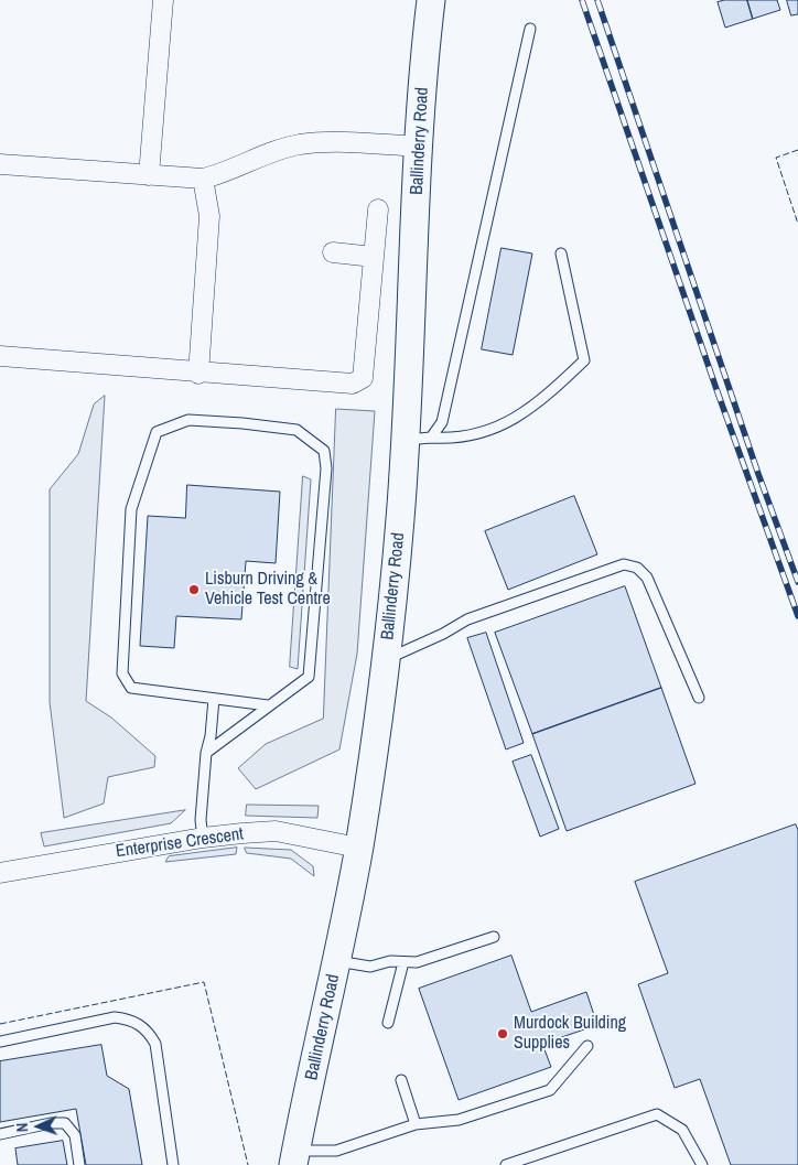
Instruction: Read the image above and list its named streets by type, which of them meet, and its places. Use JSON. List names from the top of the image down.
{
  "streets": {
    "main road": ["Ballinderry Road"],
    "street": ["Enterprise Crescent"]
  },
  "crossings": [
    ["Ballinderry Road", "Enterprise Crescent"]
  ],
  "places": ["Lisburn Driving & Vehicle Test Centre", "Murdock Building Supplies"],
  "north": "left"
}
